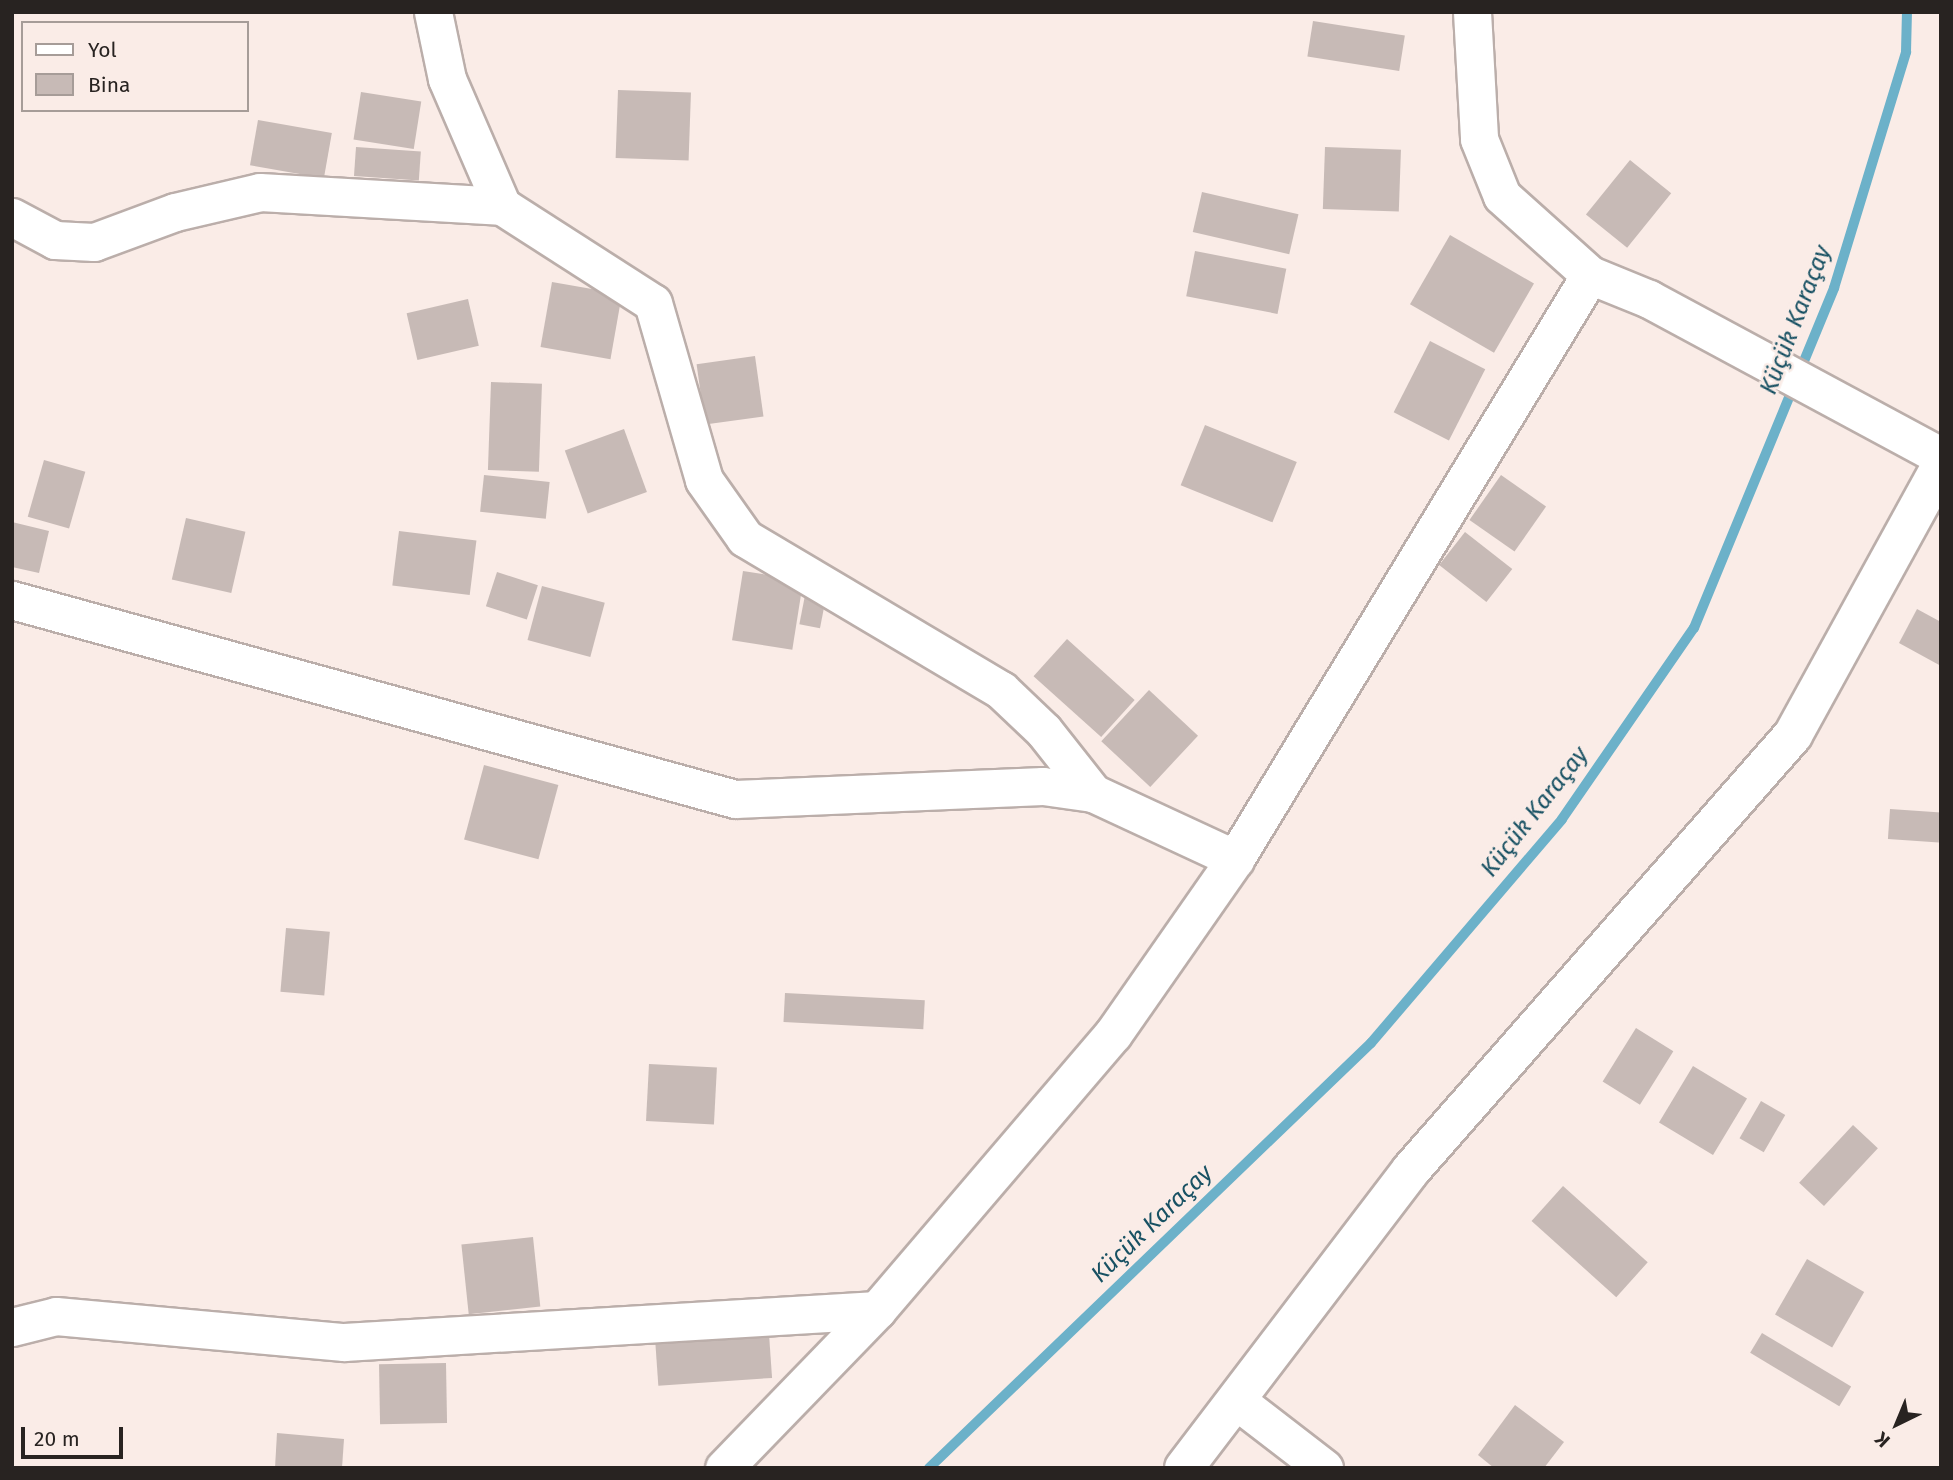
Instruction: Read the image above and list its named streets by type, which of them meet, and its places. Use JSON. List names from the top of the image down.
{
  "water": ["Küçük Karaçay"],
  "legend": ["Yol", "Bina"],
  "scale_bar": "20 m",
  "north": "bottom left"
}
